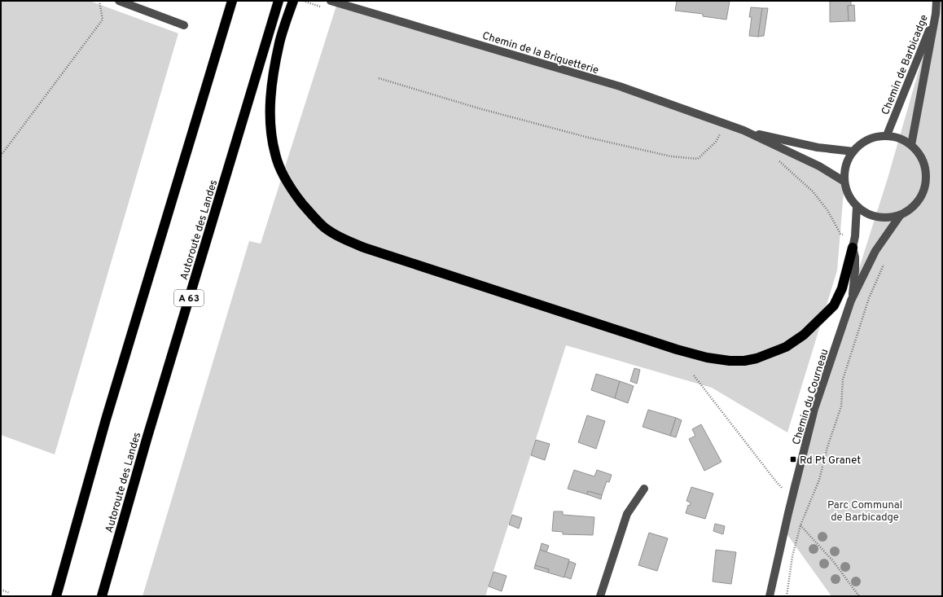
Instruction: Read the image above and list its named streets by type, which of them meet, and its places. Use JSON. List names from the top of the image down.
{
  "streets": {
    "highway": ["Autoroute des Landes", "A 63"],
    "street": ["Chemin de la Briquetterie", "Chemin de Barbicadge", "Chemin du Courneau"]
  },
  "crossings": [
    ["Chemin de la Briquetterie", "Chemin de Barbicadge"],
    ["Chemin de la Briquetterie", "Chemin du Courneau"],
    ["Chemin de Barbicadge", "Chemin du Courneau"]
  ],
  "parks": ["Parc Communal de Barbicadge"],
  "places": {
    "transit": ["Rd Pt Granet"]
  }
}
